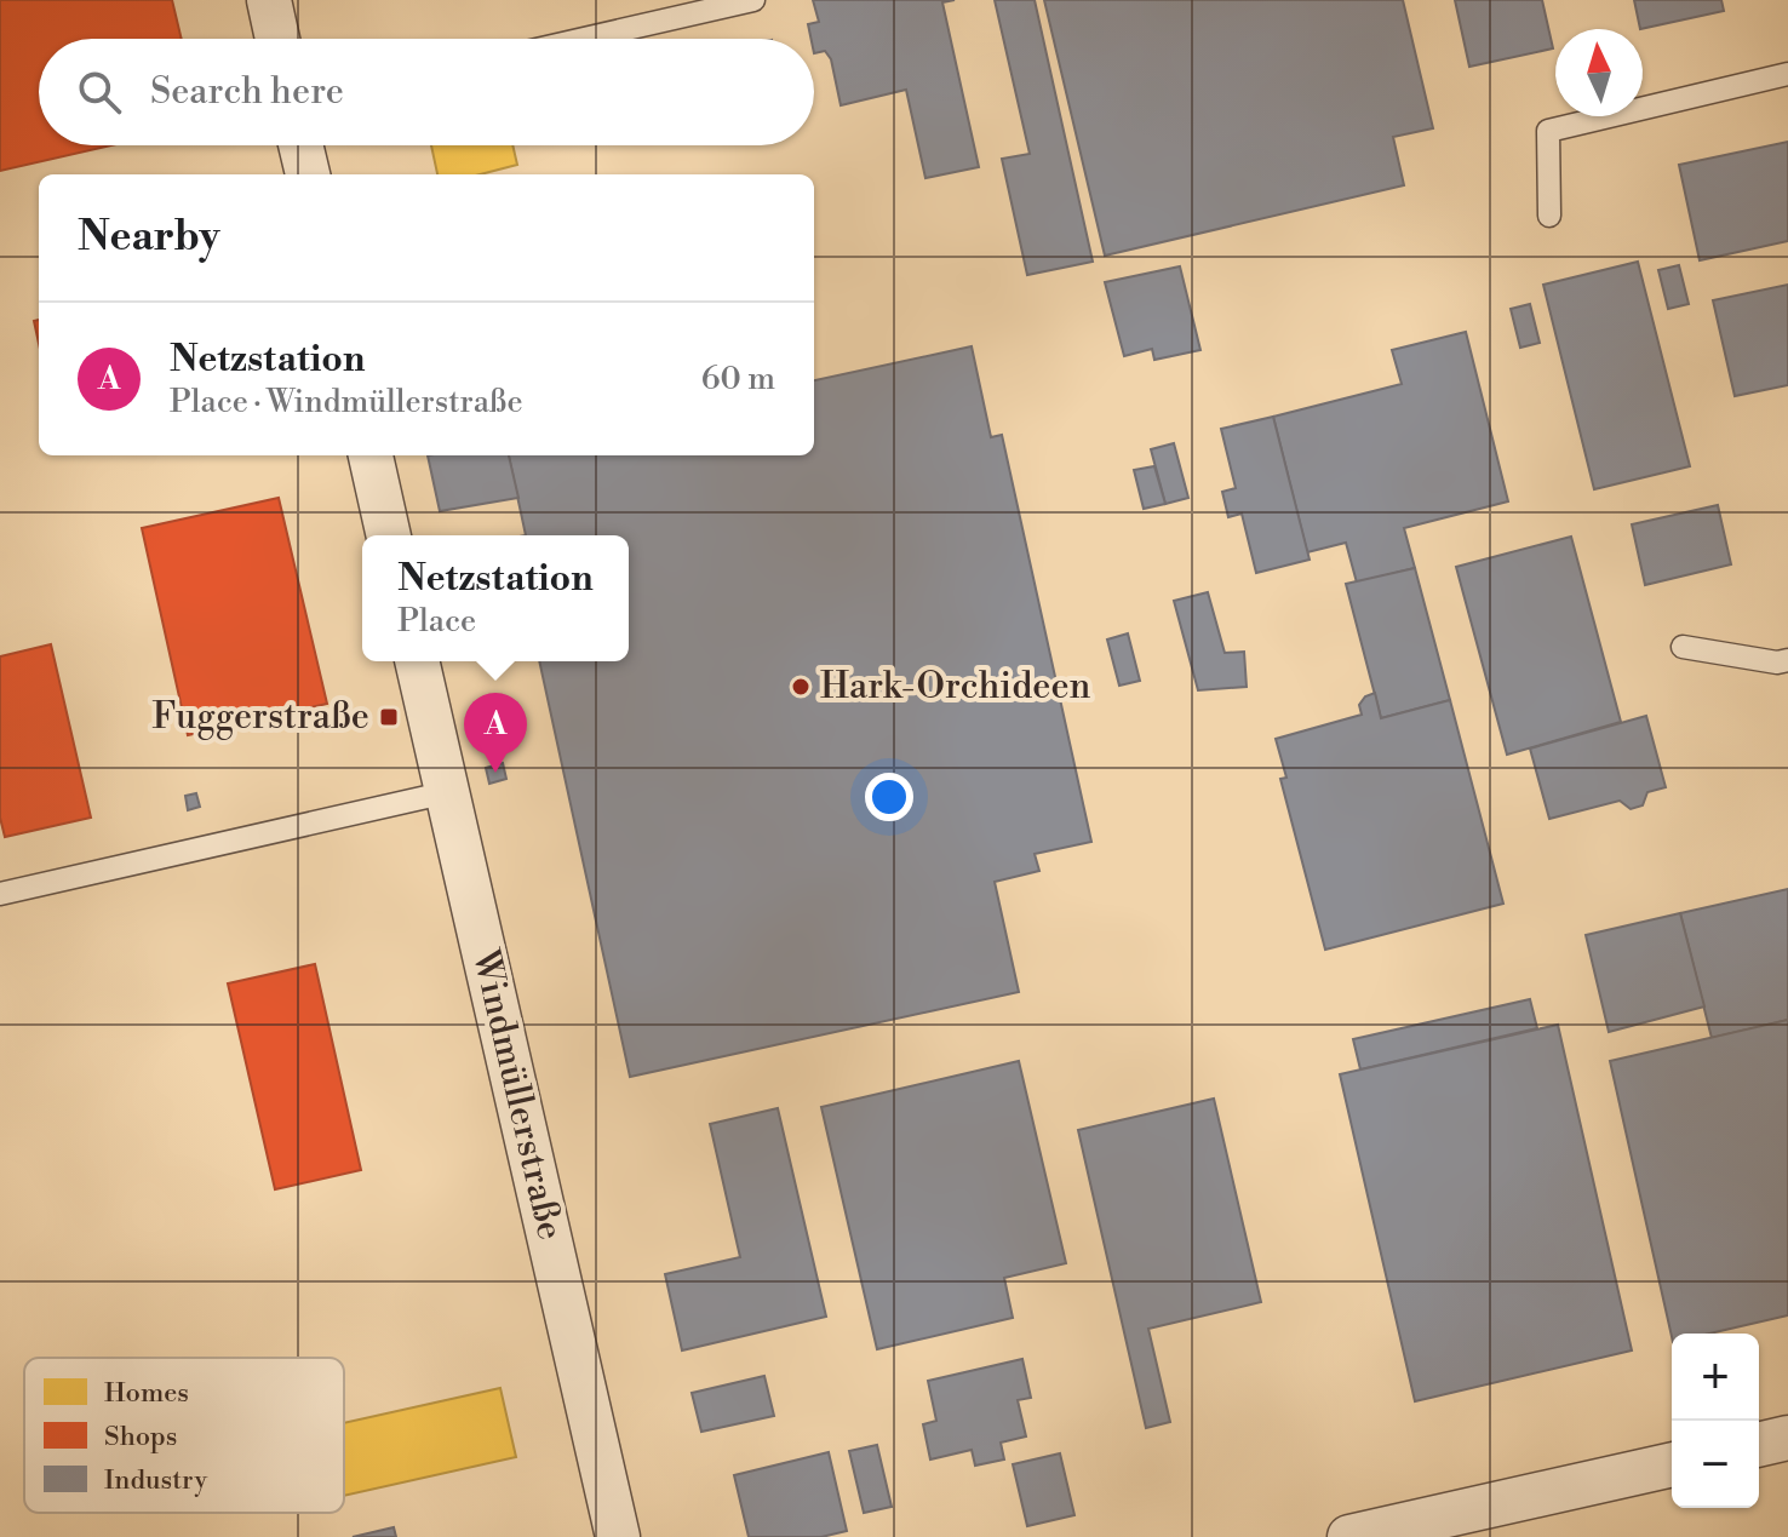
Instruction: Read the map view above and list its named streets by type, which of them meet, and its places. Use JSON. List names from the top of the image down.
{
  "streets": {
    "street": ["Windmüllerstraße"]
  },
  "places": {
    "other": ["Hark-Orchideen"],
    "transit": ["Fuggerstraße"]
  },
  "legend": ["Homes", "Shops", "Industry"],
  "north": "top",
  "page": {
    "search": "Search here",
    "heading": "Nearby",
    "list": [
      {
        "mark": "A",
        "name": "Netzstation",
        "note": "Place · Windmüllerstraße",
        "value": "60 m"
      }
    ],
    "popup": ["Netzstation", "Place"],
    "pins": "A",
    "map_buttons": ["+", "−"]
  }
}
